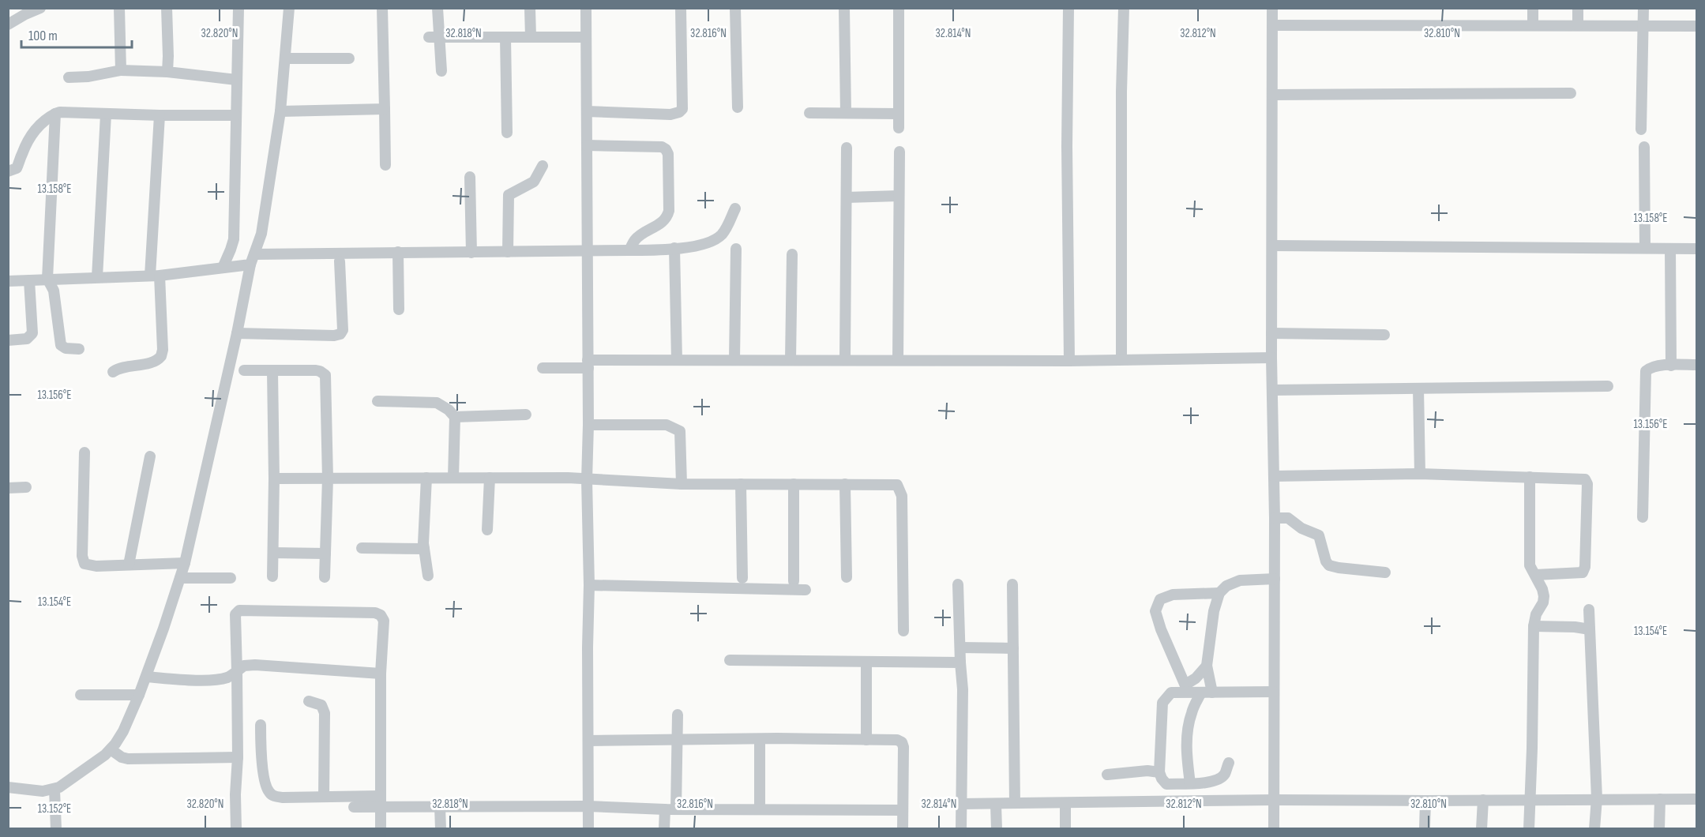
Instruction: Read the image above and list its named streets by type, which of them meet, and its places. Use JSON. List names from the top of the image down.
{
  "scale_bar": "100 m",
  "coordinates": [
    "32.820°N",
    "32.818°N",
    "32.816°N",
    "32.814°N",
    "32.812°N",
    "32.810°N",
    "13.158°E",
    "13.156°E",
    "13.154°E",
    "13.152°E"
  ]
}
